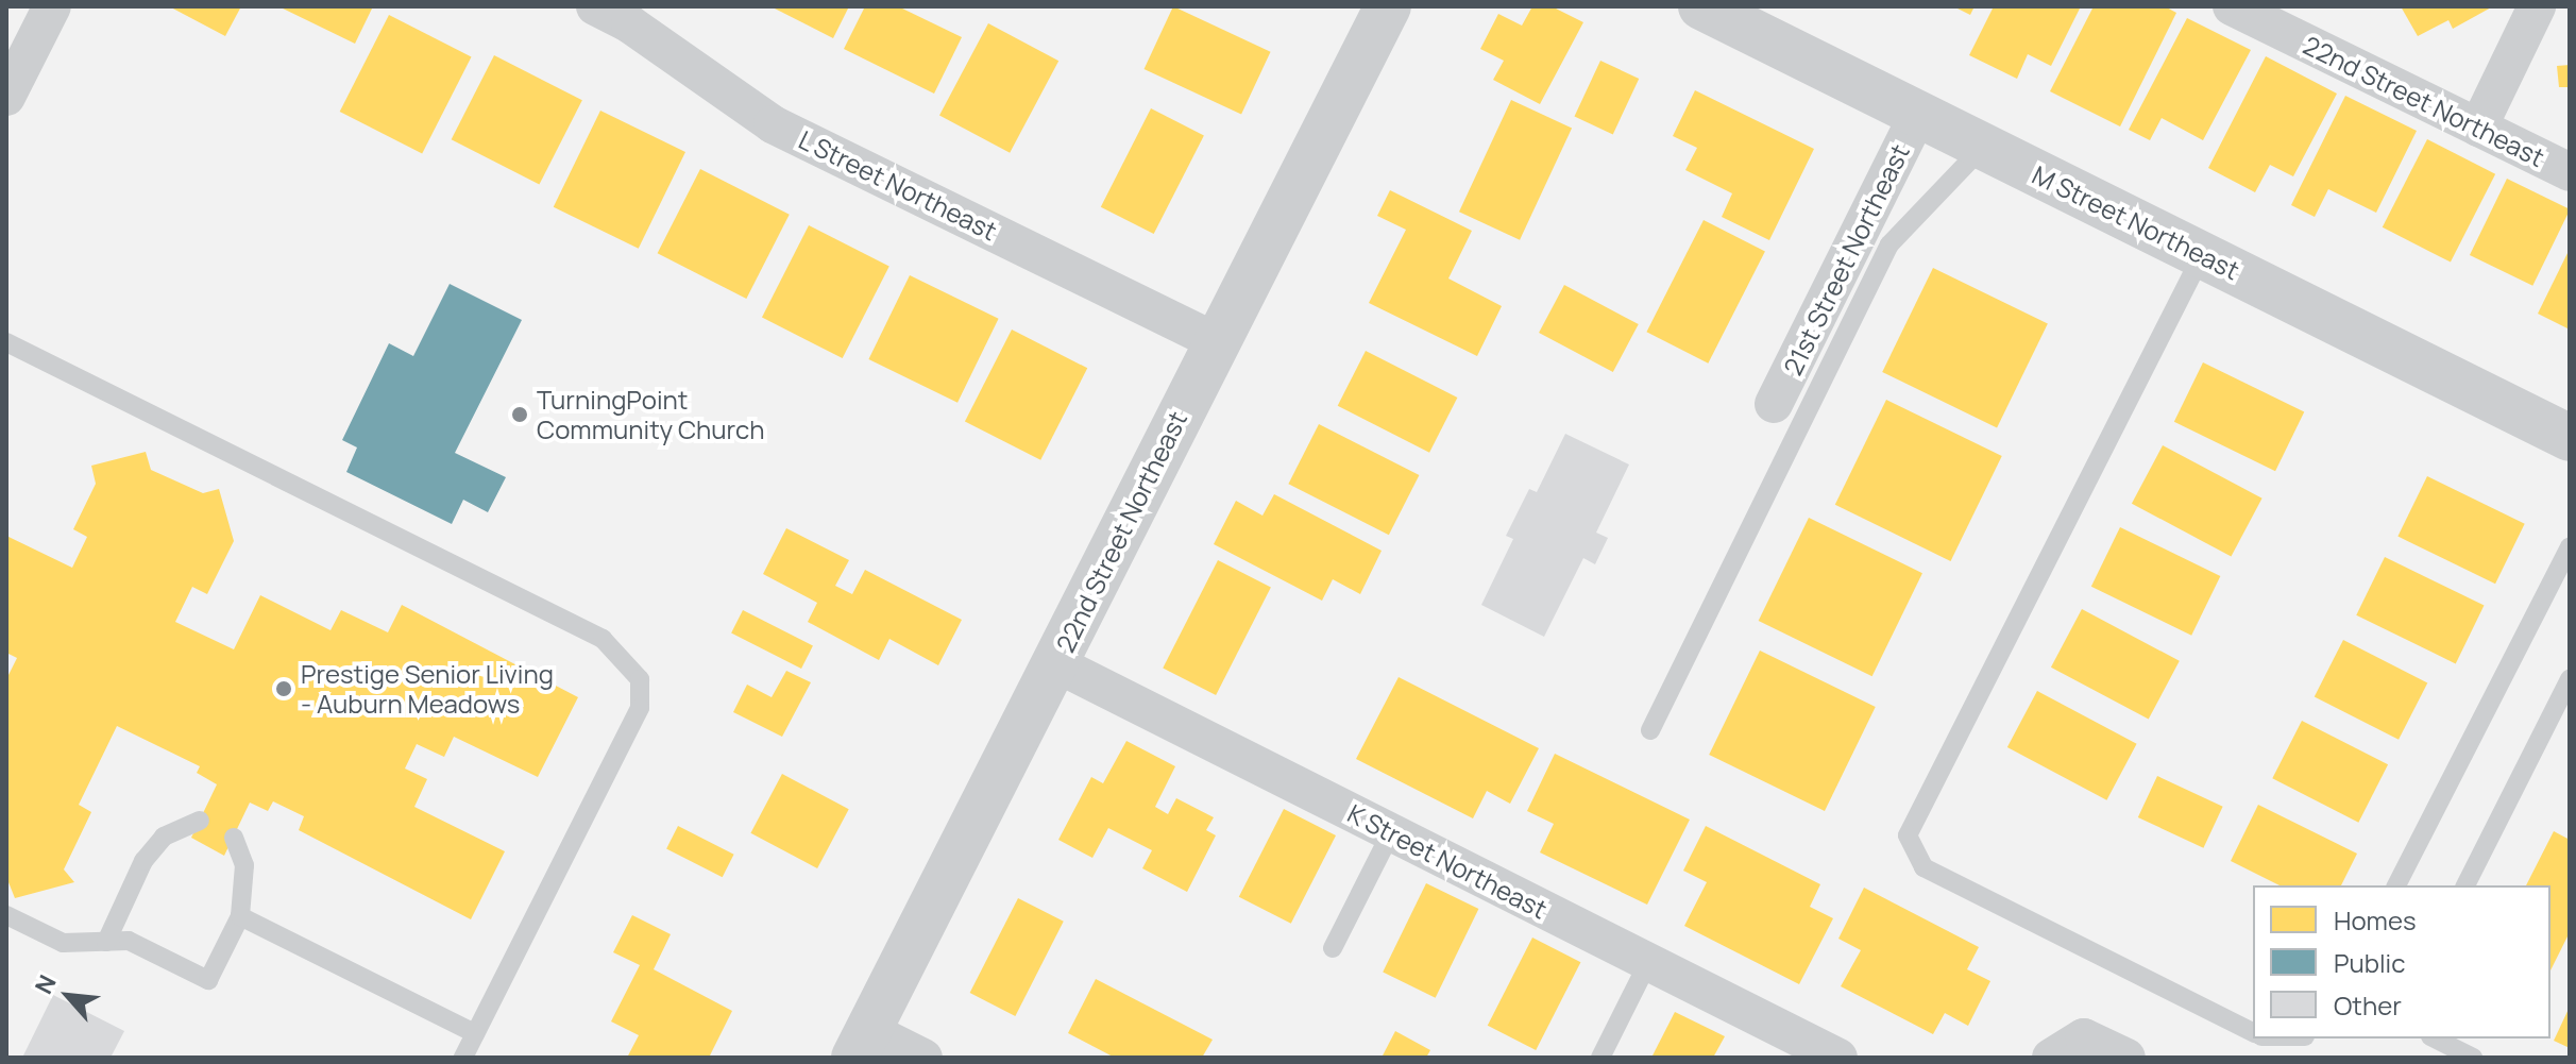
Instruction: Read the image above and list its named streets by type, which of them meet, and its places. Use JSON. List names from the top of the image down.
{
  "streets": {
    "street": [
      "22nd Street Northeast",
      "L Street Northeast",
      "M Street Northeast",
      "21st Street Northeast",
      "K Street Northeast"
    ]
  },
  "crossings": [
    ["22nd Street Northeast", "L Street Northeast"],
    ["22nd Street Northeast", "K Street Northeast"],
    ["M Street Northeast", "21st Street Northeast"]
  ],
  "places": ["TurningPoint Community Church", "Prestige Senior Living - Auburn Meadows"],
  "legend": ["Homes", "Public", "Other"],
  "north": "top left"
}
